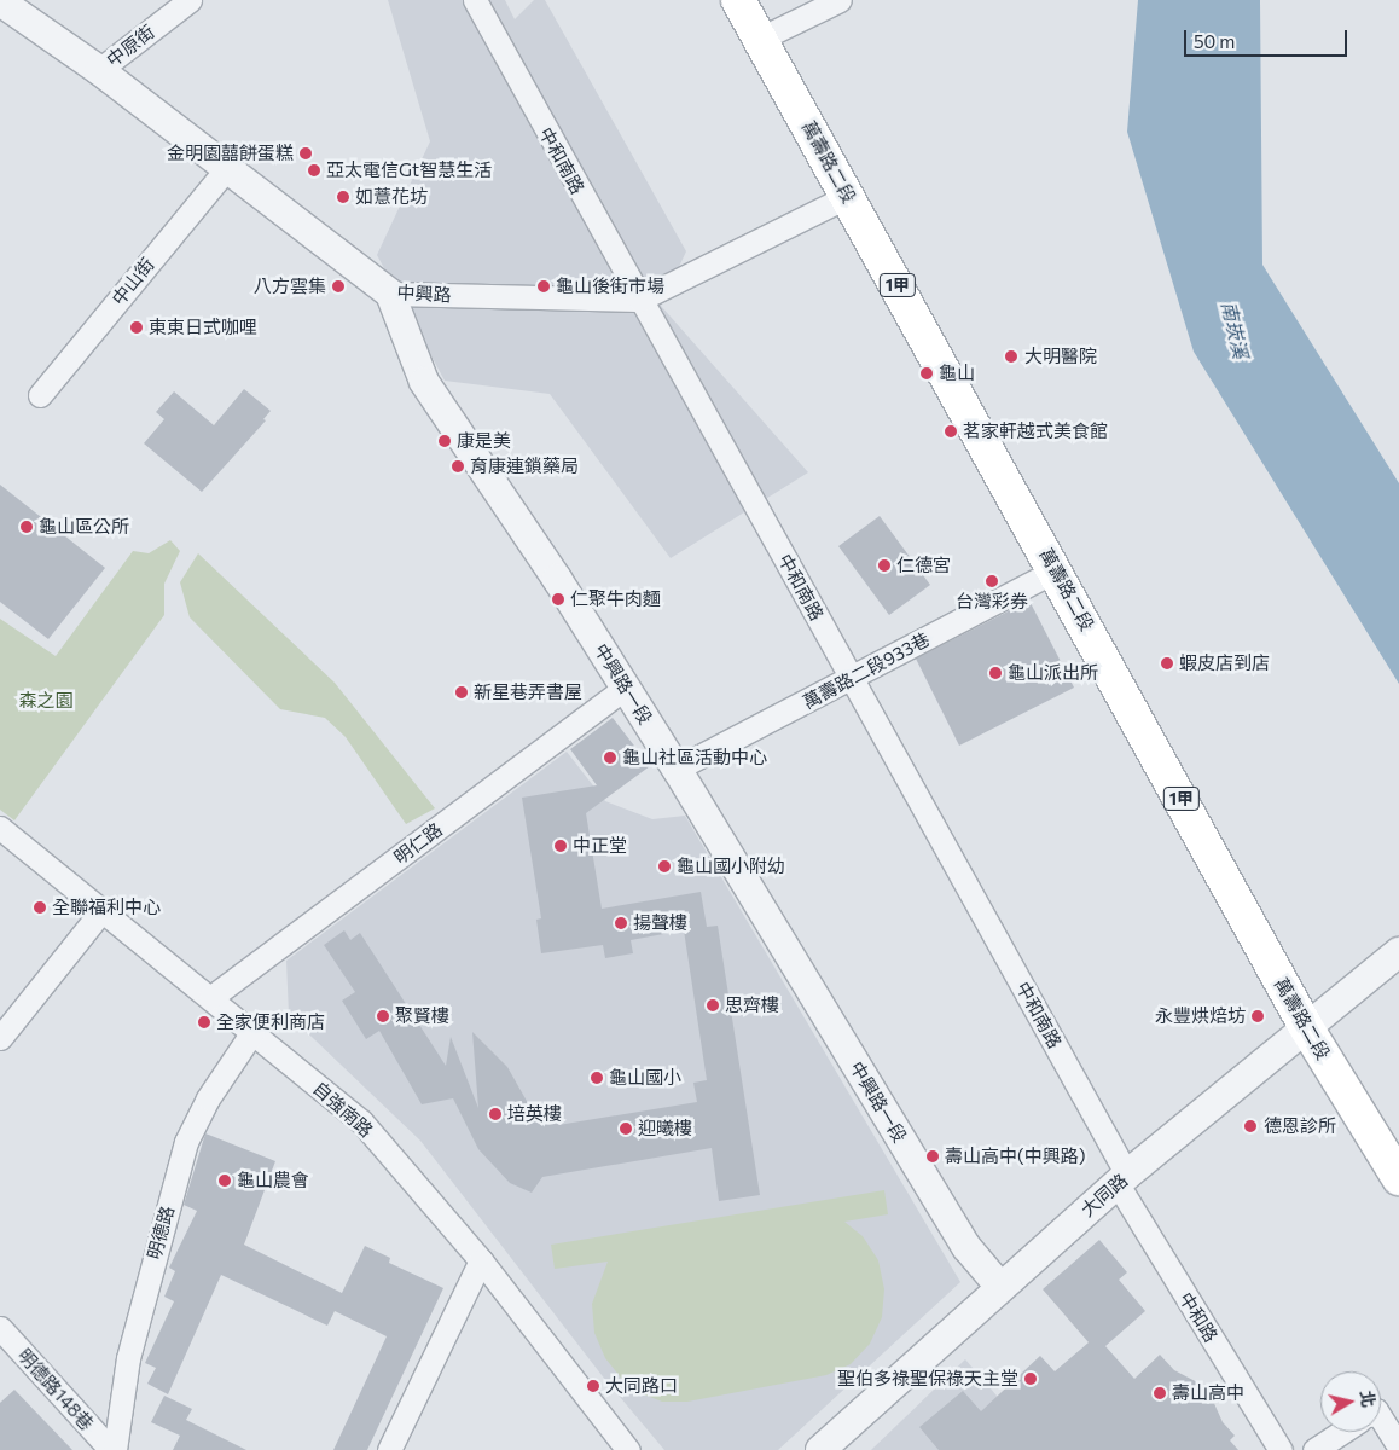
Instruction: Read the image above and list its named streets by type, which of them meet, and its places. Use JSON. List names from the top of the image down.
{
  "streets": {
    "main road": ["萬壽路二段", "1甲"],
    "street": [
      "中原街",
      "中和南路",
      "中山街",
      "中興路",
      "萬壽路二段933巷",
      "中興路一段",
      "明仁路",
      "自強南路",
      "大同路",
      "明德路",
      "中和路",
      "明德路148巷"
    ]
  },
  "crossings": [
    ["中原街", "中興路"],
    ["中和南路", "中興路"],
    ["中和南路", "萬壽路二段933巷"],
    ["中和南路", "大同路"],
    ["中和南路", "中和路"],
    ["萬壽路二段", "中興路"],
    ["萬壽路二段", "萬壽路二段933巷"],
    ["萬壽路二段", "大同路"],
    ["中山街", "中興路"],
    ["中興路", "中興路一段"],
    ["萬壽路二段933巷", "中興路一段"],
    ["中興路一段", "明仁路"],
    ["中興路一段", "大同路"],
    ["明仁路", "自強南路"],
    ["自強南路", "明德路"],
    ["大同路", "中和路"],
    ["明德路", "明德路148巷"]
  ],
  "water": ["南崁溪"],
  "parks": ["森之園"],
  "places": [
    "金明園囍餅蛋糕",
    "亞太電信Gt智慧生活",
    "如薏花坊",
    "八方雲集",
    "龜山後街市場",
    "東東日式咖哩",
    "大明醫院",
    "龜山",
    "茗家軒越式美食館",
    "康是美",
    "育康連鎖藥局",
    "龜山區公所",
    "仁德宮",
    "台灣彩券",
    "仁聚牛肉麵",
    "蝦皮店到店",
    "龜山派出所",
    "新星巷弄書屋",
    "龜山社區活動中心",
    "中正堂",
    "龜山國小附幼",
    "全聯福利中心",
    "揚聲樓",
    "思齊樓",
    "聚賢樓",
    "永豐烘焙坊",
    "全家便利商店",
    "龜山國小",
    "培英樓",
    "德恩診所",
    "迎曦樓",
    "壽山高中(中興路)",
    "龜山農會",
    "聖伯多祿聖保祿天主堂",
    "大同路口",
    "壽山高中"
  ],
  "scale_bar": "50 m",
  "north": "right"
}
